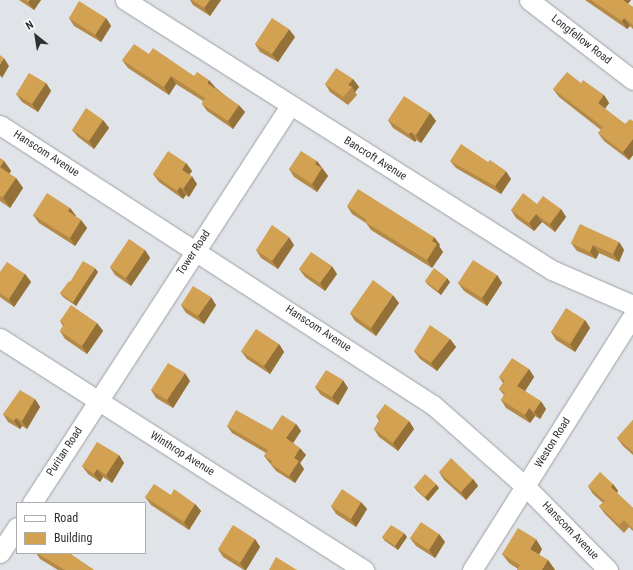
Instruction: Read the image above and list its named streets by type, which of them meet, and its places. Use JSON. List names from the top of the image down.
{
  "streets": {
    "street": [
      "Longfellow Road",
      "Hanscom Avenue",
      "Bancroft Avenue",
      "Tower Road",
      "Weston Road",
      "Puritan Road",
      "Winthrop Avenue"
    ]
  },
  "crossings": [
    ["Hanscom Avenue", "Tower Road"],
    ["Hanscom Avenue", "Weston Road"],
    ["Bancroft Avenue", "Tower Road"],
    ["Tower Road", "Puritan Road"],
    ["Tower Road", "Winthrop Avenue"],
    ["Puritan Road", "Winthrop Avenue"]
  ],
  "legend": ["Road", "Building"],
  "north": "top left"
}
